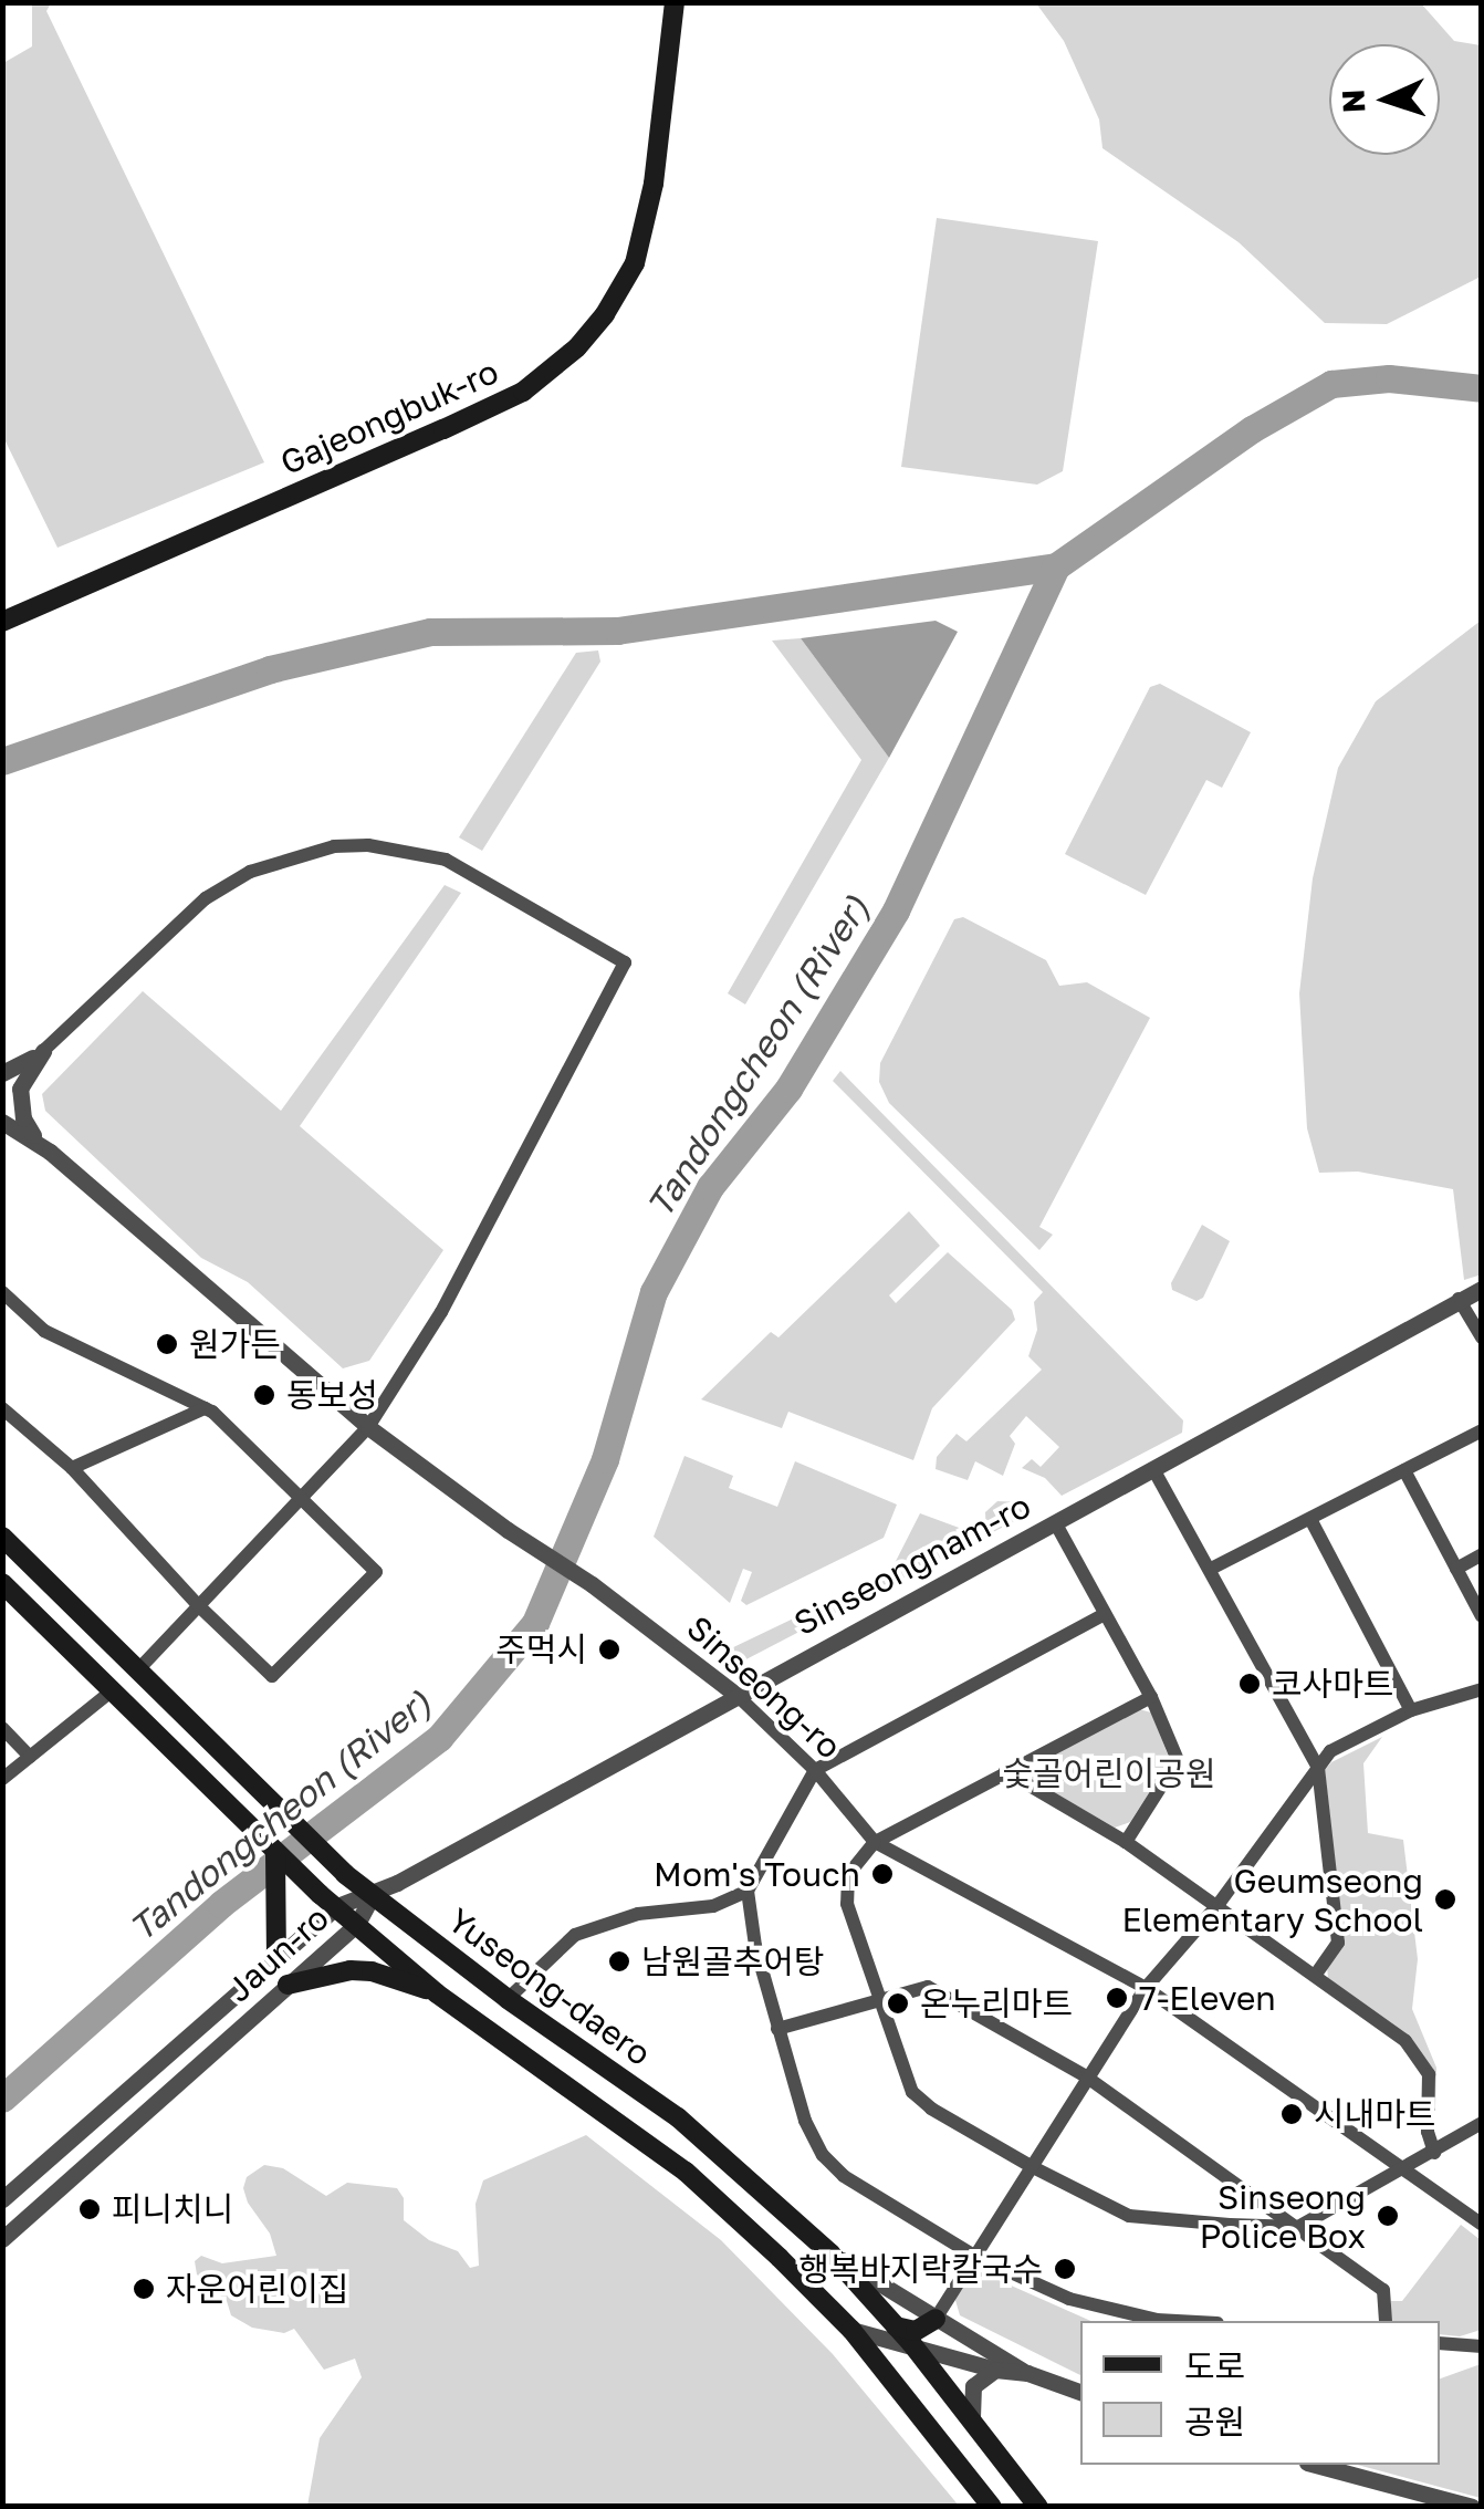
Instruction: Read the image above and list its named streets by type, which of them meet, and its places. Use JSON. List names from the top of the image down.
{
  "streets": {
    "main road": ["Gajeongbuk-ro", "Yuseong-daero"],
    "street": ["Sinseongnam-ro", "Sinseong-ro", "Jaun-ro"]
  },
  "crossings": [
    ["Sinseongnam-ro", "Sinseong-ro"],
    ["Sinseongnam-ro", "Jaun-ro"],
    ["Sinseongnam-ro", "Yuseong-daero"],
    ["Jaun-ro", "Yuseong-daero"]
  ],
  "water": ["Tandongcheon (River)"],
  "parks": ["숯골어린이공원"],
  "places": [
    "원가든",
    "동보성",
    "주먹시",
    "코사마트",
    "Mom's Touch",
    "Geumseong Elementary School",
    "남원골추어탕",
    "7-Eleven",
    "온누리마트",
    "시내마트",
    "피니치니",
    "Sinseong Police Box",
    "행복바지락칼국수",
    "자운어린이집"
  ],
  "legend": ["도로", "공원"],
  "north": "left"
}
